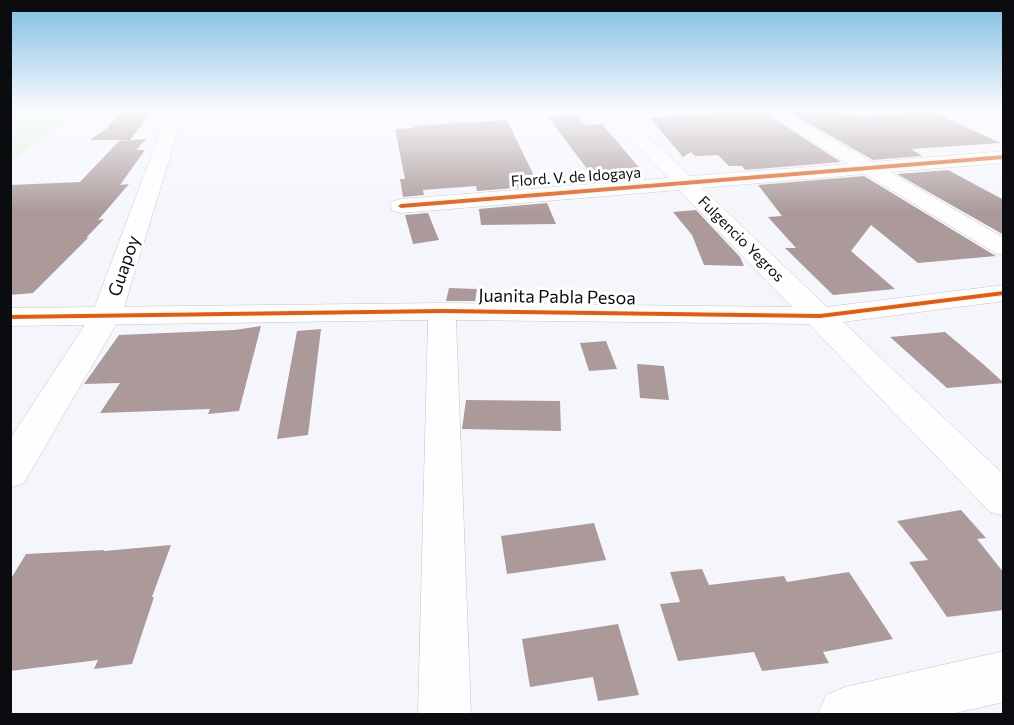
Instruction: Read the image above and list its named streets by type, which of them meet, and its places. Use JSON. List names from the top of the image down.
{
  "streets": {
    "main road": ["Guapoy"],
    "street": ["Flord. V. de Idogaya", "Fulgencio Yegros", "Juanita Pabla Pesoa"]
  },
  "crossings": [
    ["Flord. V. de Idogaya", "Fulgencio Yegros"],
    ["Fulgencio Yegros", "Juanita Pabla Pesoa"],
    ["Guapoy", "Juanita Pabla Pesoa"]
  ]
}
